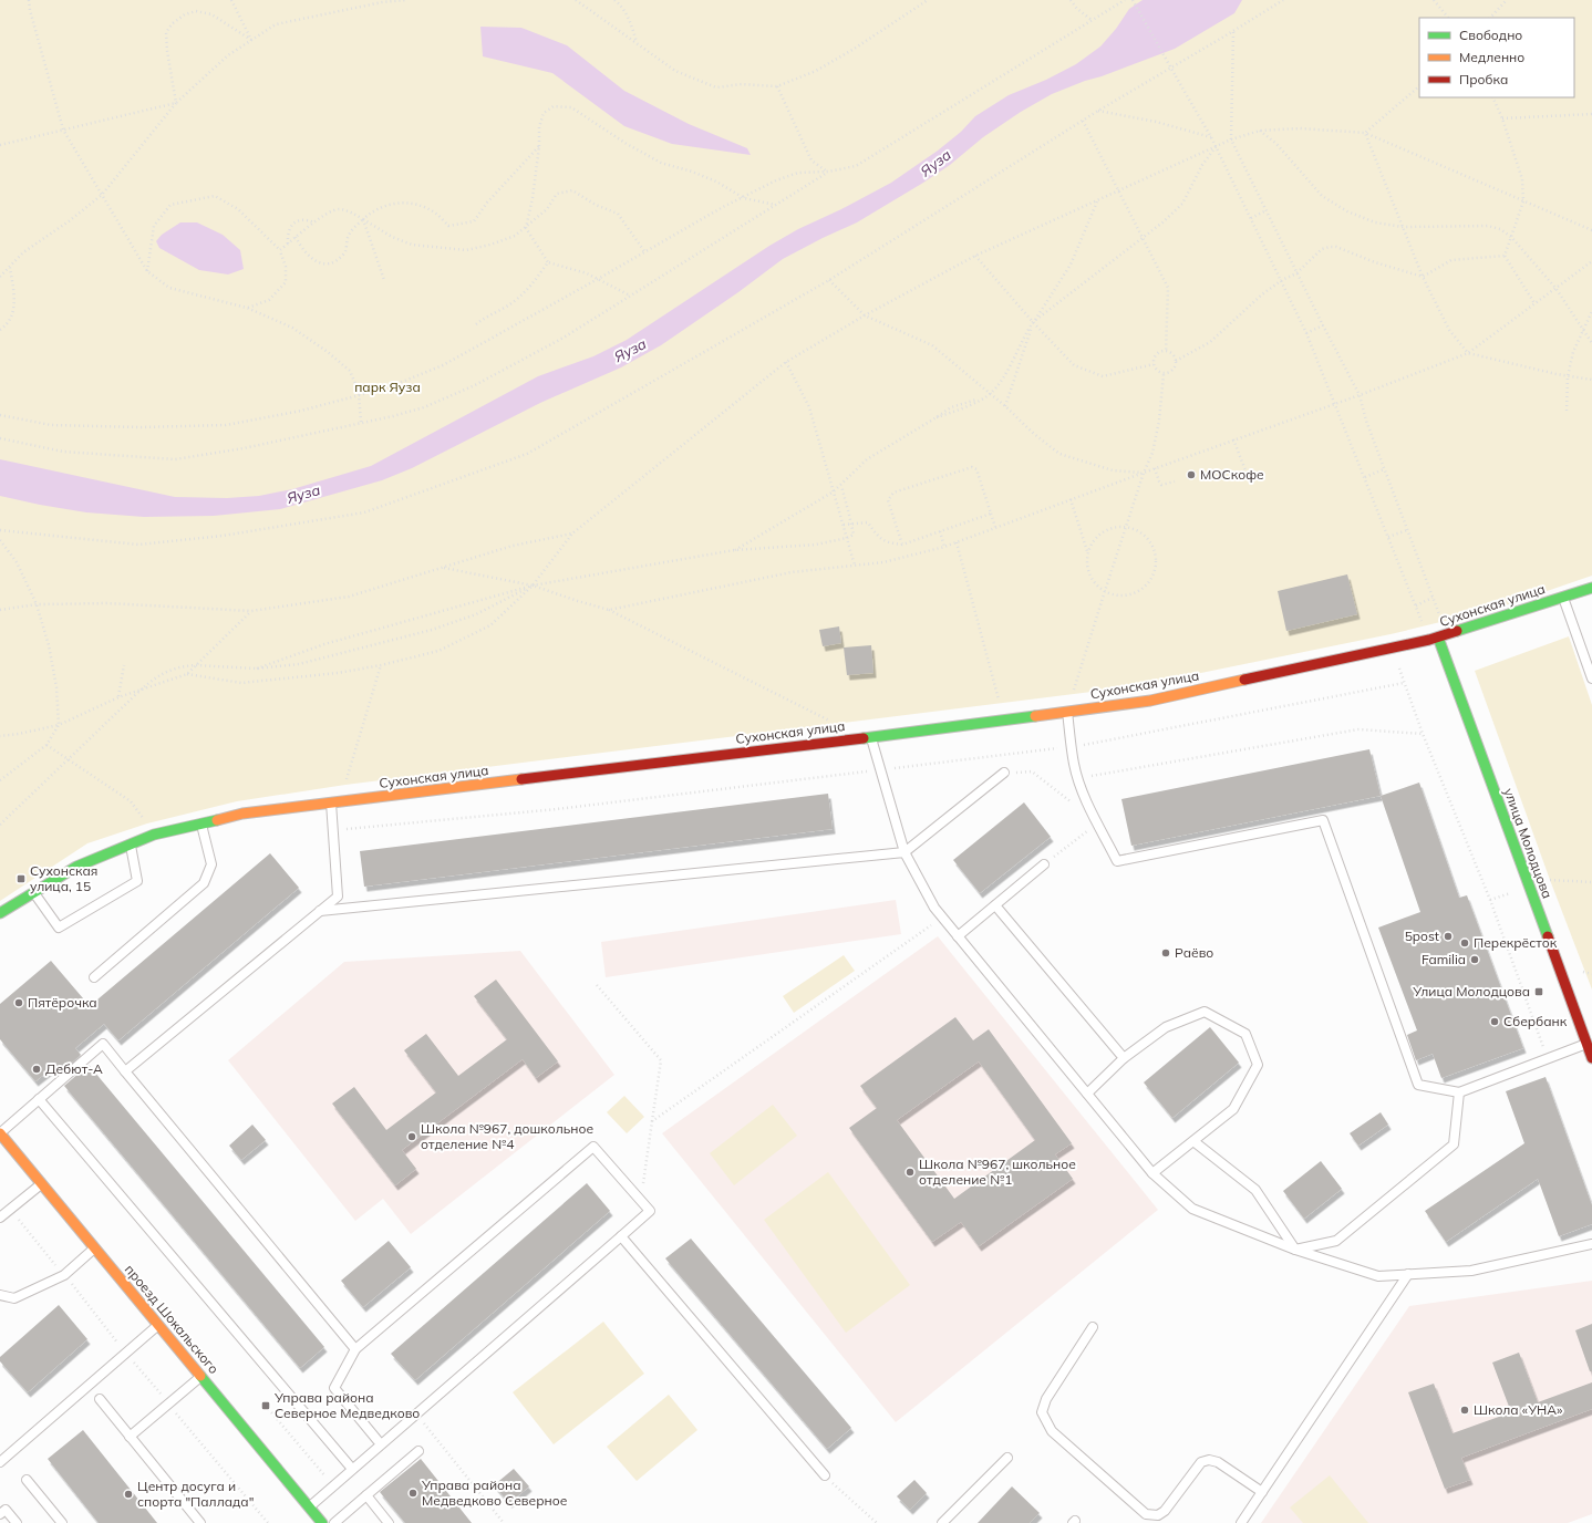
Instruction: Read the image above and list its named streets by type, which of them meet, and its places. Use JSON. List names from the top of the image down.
{
  "streets": {
    "street": ["Сухонская улица", "улица Молодцова", "проезд Шокальского"]
  },
  "crossings": [
    ["Сухонская улица", "улица Молодцова"]
  ],
  "water": ["Яуза"],
  "parks": ["парк Яуза"],
  "places": {
    "other": [
      "МОСкофе",
      "5post",
      "Перекрёсток",
      "Раёво",
      "Familia",
      "Пятёрочка",
      "Сбербанк",
      "Дебют-А",
      "Школа №967, дошкольное отделение №4",
      "Школа №967, школьное отделение №1",
      "Школа «УНА»",
      "Управа района Медведково Северное",
      "Центр досуга и спорта \"Паллада\""
    ],
    "transit": ["Сухонская улица, 15", "Улица Молодцова", "Управа района Северное Медведково"]
  },
  "legend": ["Свободно", "Медленно", "Пробка"]
}
